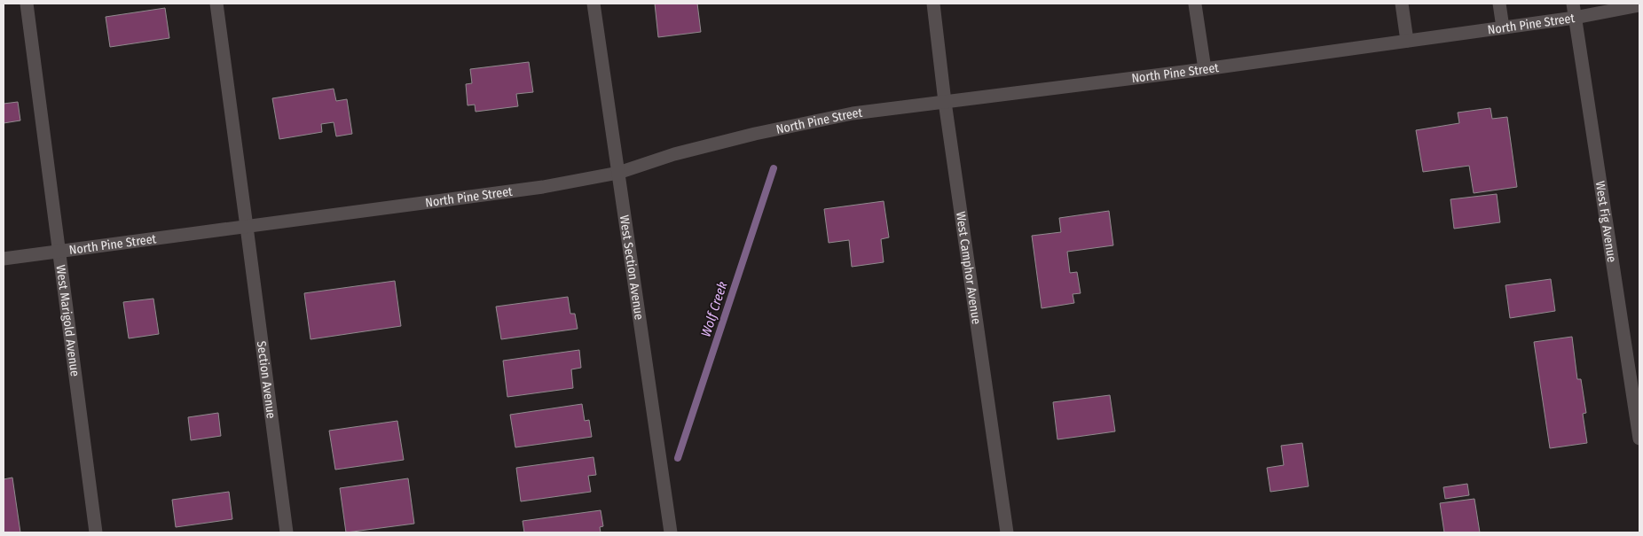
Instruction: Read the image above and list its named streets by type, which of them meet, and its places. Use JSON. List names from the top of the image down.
{
  "streets": {
    "street": [
      "North Pine Street",
      "West Fig Avenue",
      "West Section Avenue",
      "West Camphor Avenue",
      "West Marigold Avenue",
      "Section Avenue"
    ]
  },
  "crossings": [
    ["North Pine Street", "West Fig Avenue"],
    ["North Pine Street", "West Section Avenue"],
    ["North Pine Street", "West Camphor Avenue"],
    ["North Pine Street", "West Marigold Avenue"],
    ["North Pine Street", "Section Avenue"]
  ],
  "water": ["Wolf Creek"]
}
